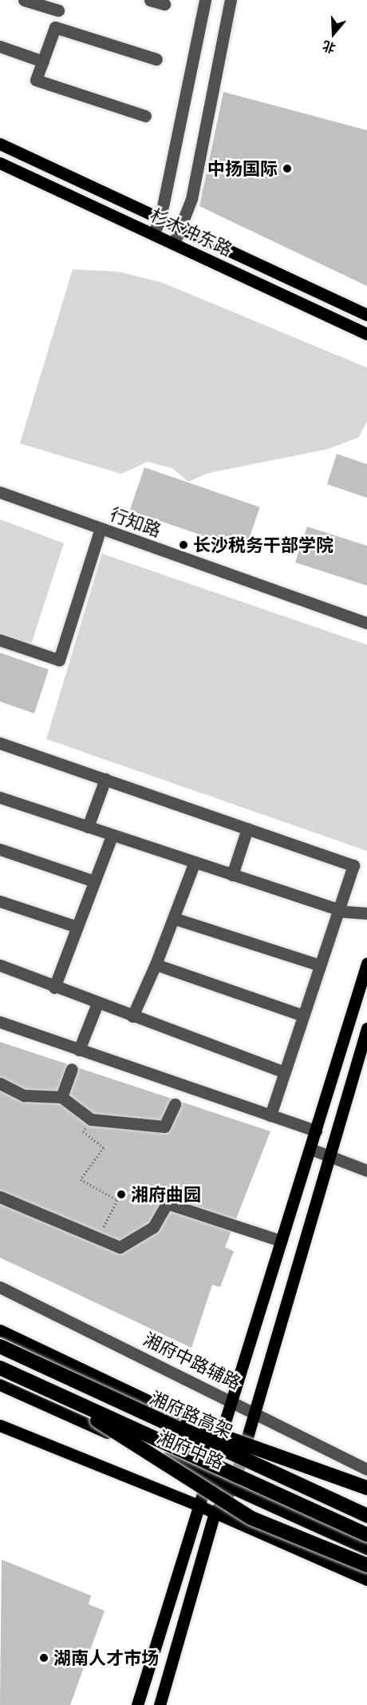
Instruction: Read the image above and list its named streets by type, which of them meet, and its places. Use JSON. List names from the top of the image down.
{
  "streets": {
    "highway": ["湘府路高架"],
    "main road": ["杉木冲东路", "湘府中路"],
    "street": ["行知路", "湘府中路辅路"]
  },
  "places": [
    "中扬国际",
    "长沙税务干部学院",
    "湘府曲园",
    "湖南人才市场"
  ],
  "north": "bottom"
}
